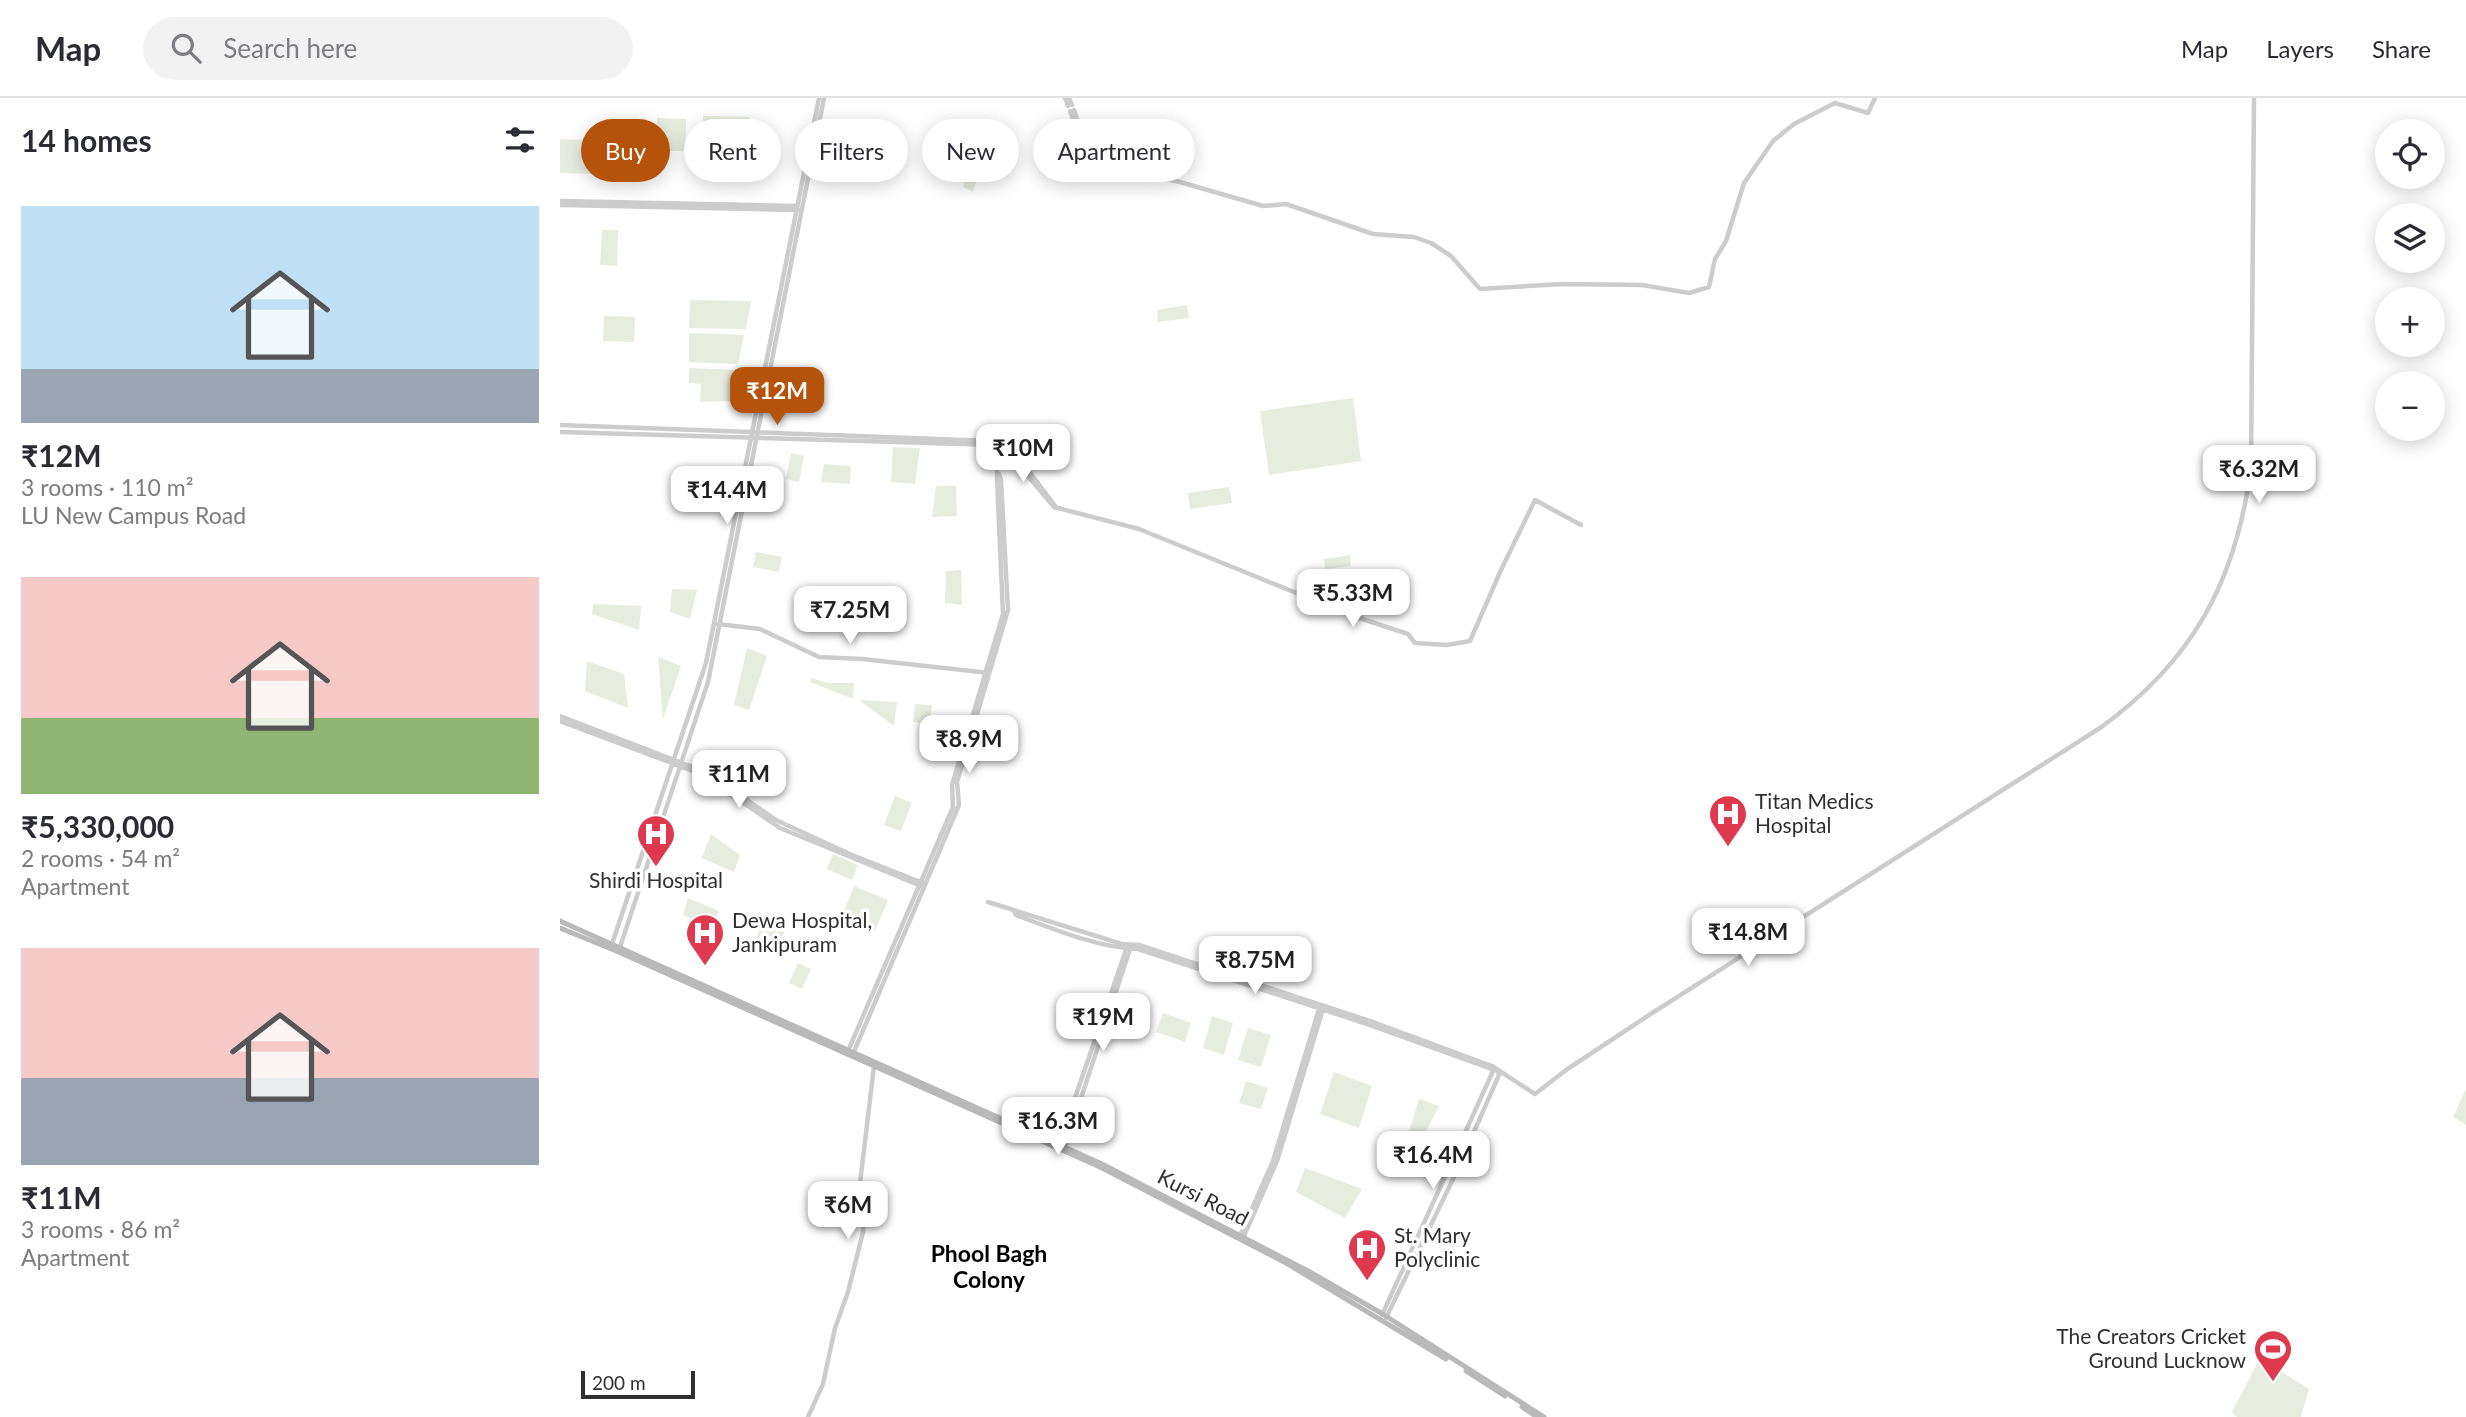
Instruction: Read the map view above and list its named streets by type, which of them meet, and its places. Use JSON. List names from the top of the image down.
{
  "streets": {
    "main road": ["Kursi Road"]
  },
  "districts": ["Phool Bagh Colony"],
  "places": {
    "hospital": [
      "Titan Medics Hospital",
      "Shirdi Hospital",
      "Dewa Hospital, Jankipuram",
      "St. Mary Polyclinic"
    ],
    "sports": ["The Creators Cricket Ground Lucknow"]
  },
  "scale_bar": "200 m",
  "page": {
    "header": "Map",
    "search": "Search here",
    "nav": ["Map", "Layers", "Share"],
    "heading": "14 homes",
    "map_buttons": ["+", "−"],
    "chip": [
      "Buy",
      "Rent",
      "Filters",
      "New",
      "Apartment"
    ],
    "list": [
      {
        "name": "₹12M",
        "note": "3 rooms · 110 m² · LU New Campus Road"
      },
      {
        "name": "₹5,330,000",
        "note": "2 rooms · 54 m² · Apartment"
      },
      {
        "name": "₹11M",
        "note": "3 rooms · 86 m² · Apartment"
      }
    ],
    "price": [
      "₹12M",
      "₹10M",
      "₹6.32M",
      "₹14.4M",
      "₹5.33M",
      "₹7.25M",
      "₹8.9M",
      "₹11M",
      "₹14.8M",
      "₹8.75M",
      "₹19M",
      "₹16.3M",
      "₹16.4M",
      "₹6M"
    ],
    "scale": "200 m"
  }
}
